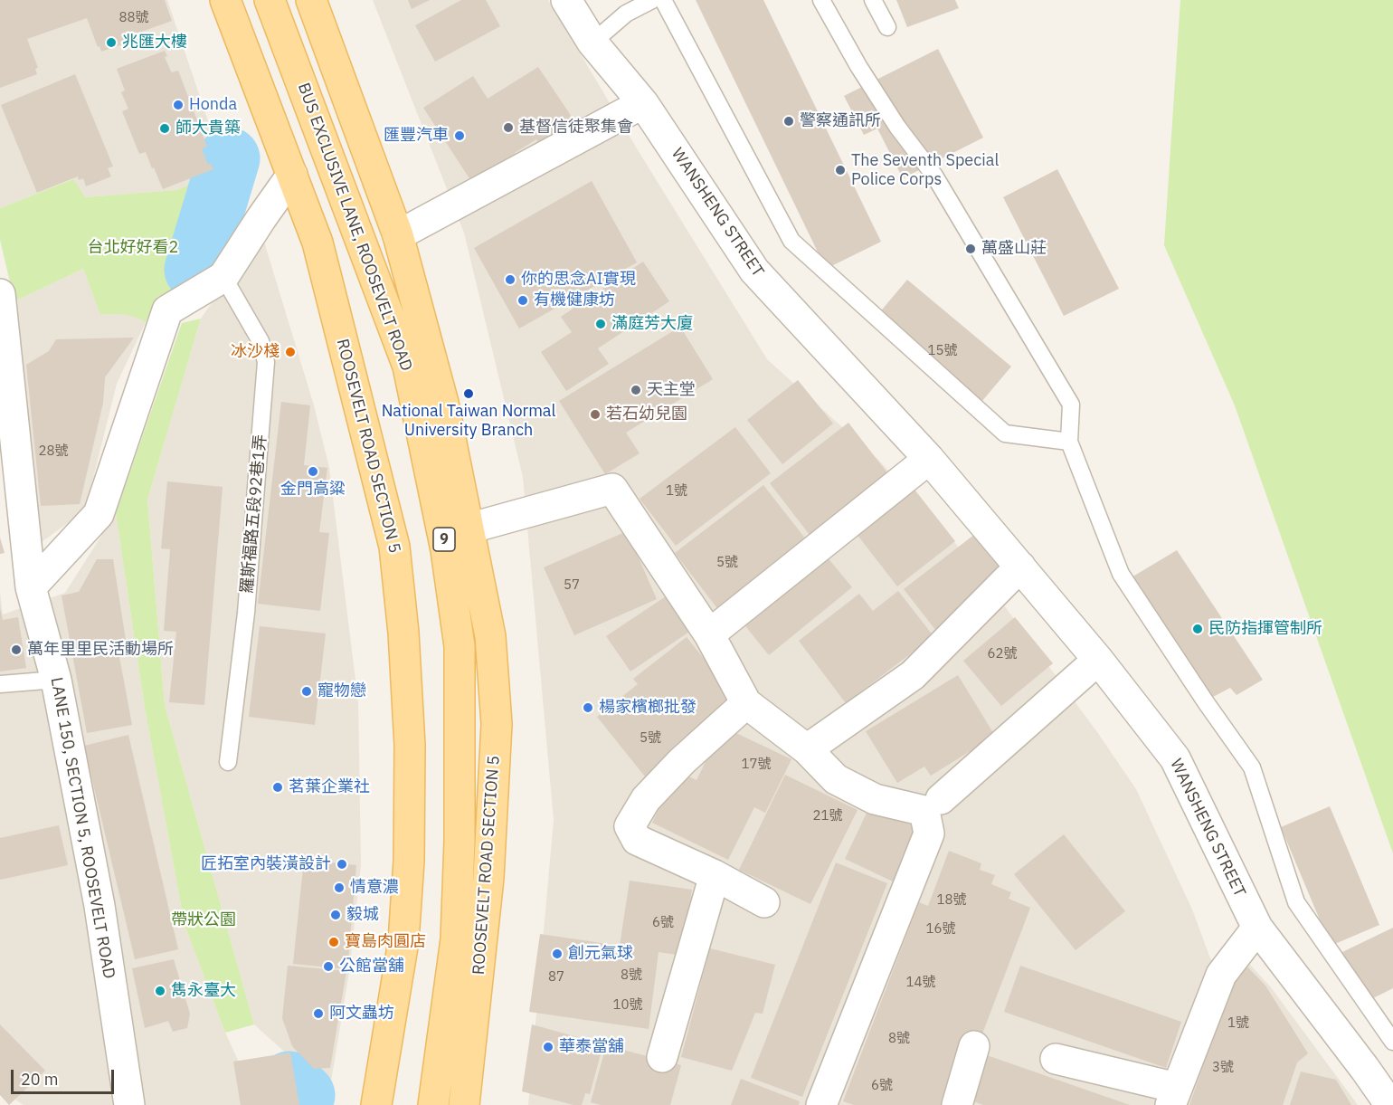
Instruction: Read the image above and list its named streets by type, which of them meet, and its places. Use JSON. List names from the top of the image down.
{
  "streets": {
    "main road": ["BUS EXCLUSIVE LANE, ROOSEVELT ROAD", "ROOSEVELT ROAD SECTION 5", "9"],
    "street": ["WANSHENG STREET", "LANE 150, SECTION 5, ROOSEVELT ROAD"],
    "lane": ["羅斯福路五段92巷1弄"]
  },
  "parks": ["台北好好看2", "帶狀公園"],
  "places": [
    "兆匯大樓",
    "Honda",
    "警察通訊所",
    "基督信徒聚集會",
    "師大貴築",
    "匯豐汽車",
    "The Seventh Special Police Corps",
    "萬盛山莊",
    "你的思念AI實現",
    "有機健康坊",
    "滿庭芳大廈",
    "冰沙棧",
    "天主堂",
    "National Taiwan Normal University Branch",
    "若石幼兒園",
    "金門高粱",
    "民防指揮管制所",
    "萬年里里民活動場所",
    "寵物戀",
    "楊家檳榔批發",
    "茗葉企業社",
    "匠拓室內裝潢設計",
    "情意濃",
    "毅城",
    "寶島肉圓店",
    "創元氣球",
    "公館當舖",
    "雋永臺大",
    "阿文蟲坊",
    "華泰當舖"
  ],
  "house_numbers": [
    "88號",
    "15號",
    "28號",
    "1號",
    "5號",
    "57",
    "62號",
    "5號",
    "17號",
    "21號",
    "18號",
    "6號",
    "16號",
    "8號",
    "87",
    "14號",
    "10號",
    "1號",
    "8號",
    "3號",
    "6號"
  ],
  "scale_bar": "20 m"
}
